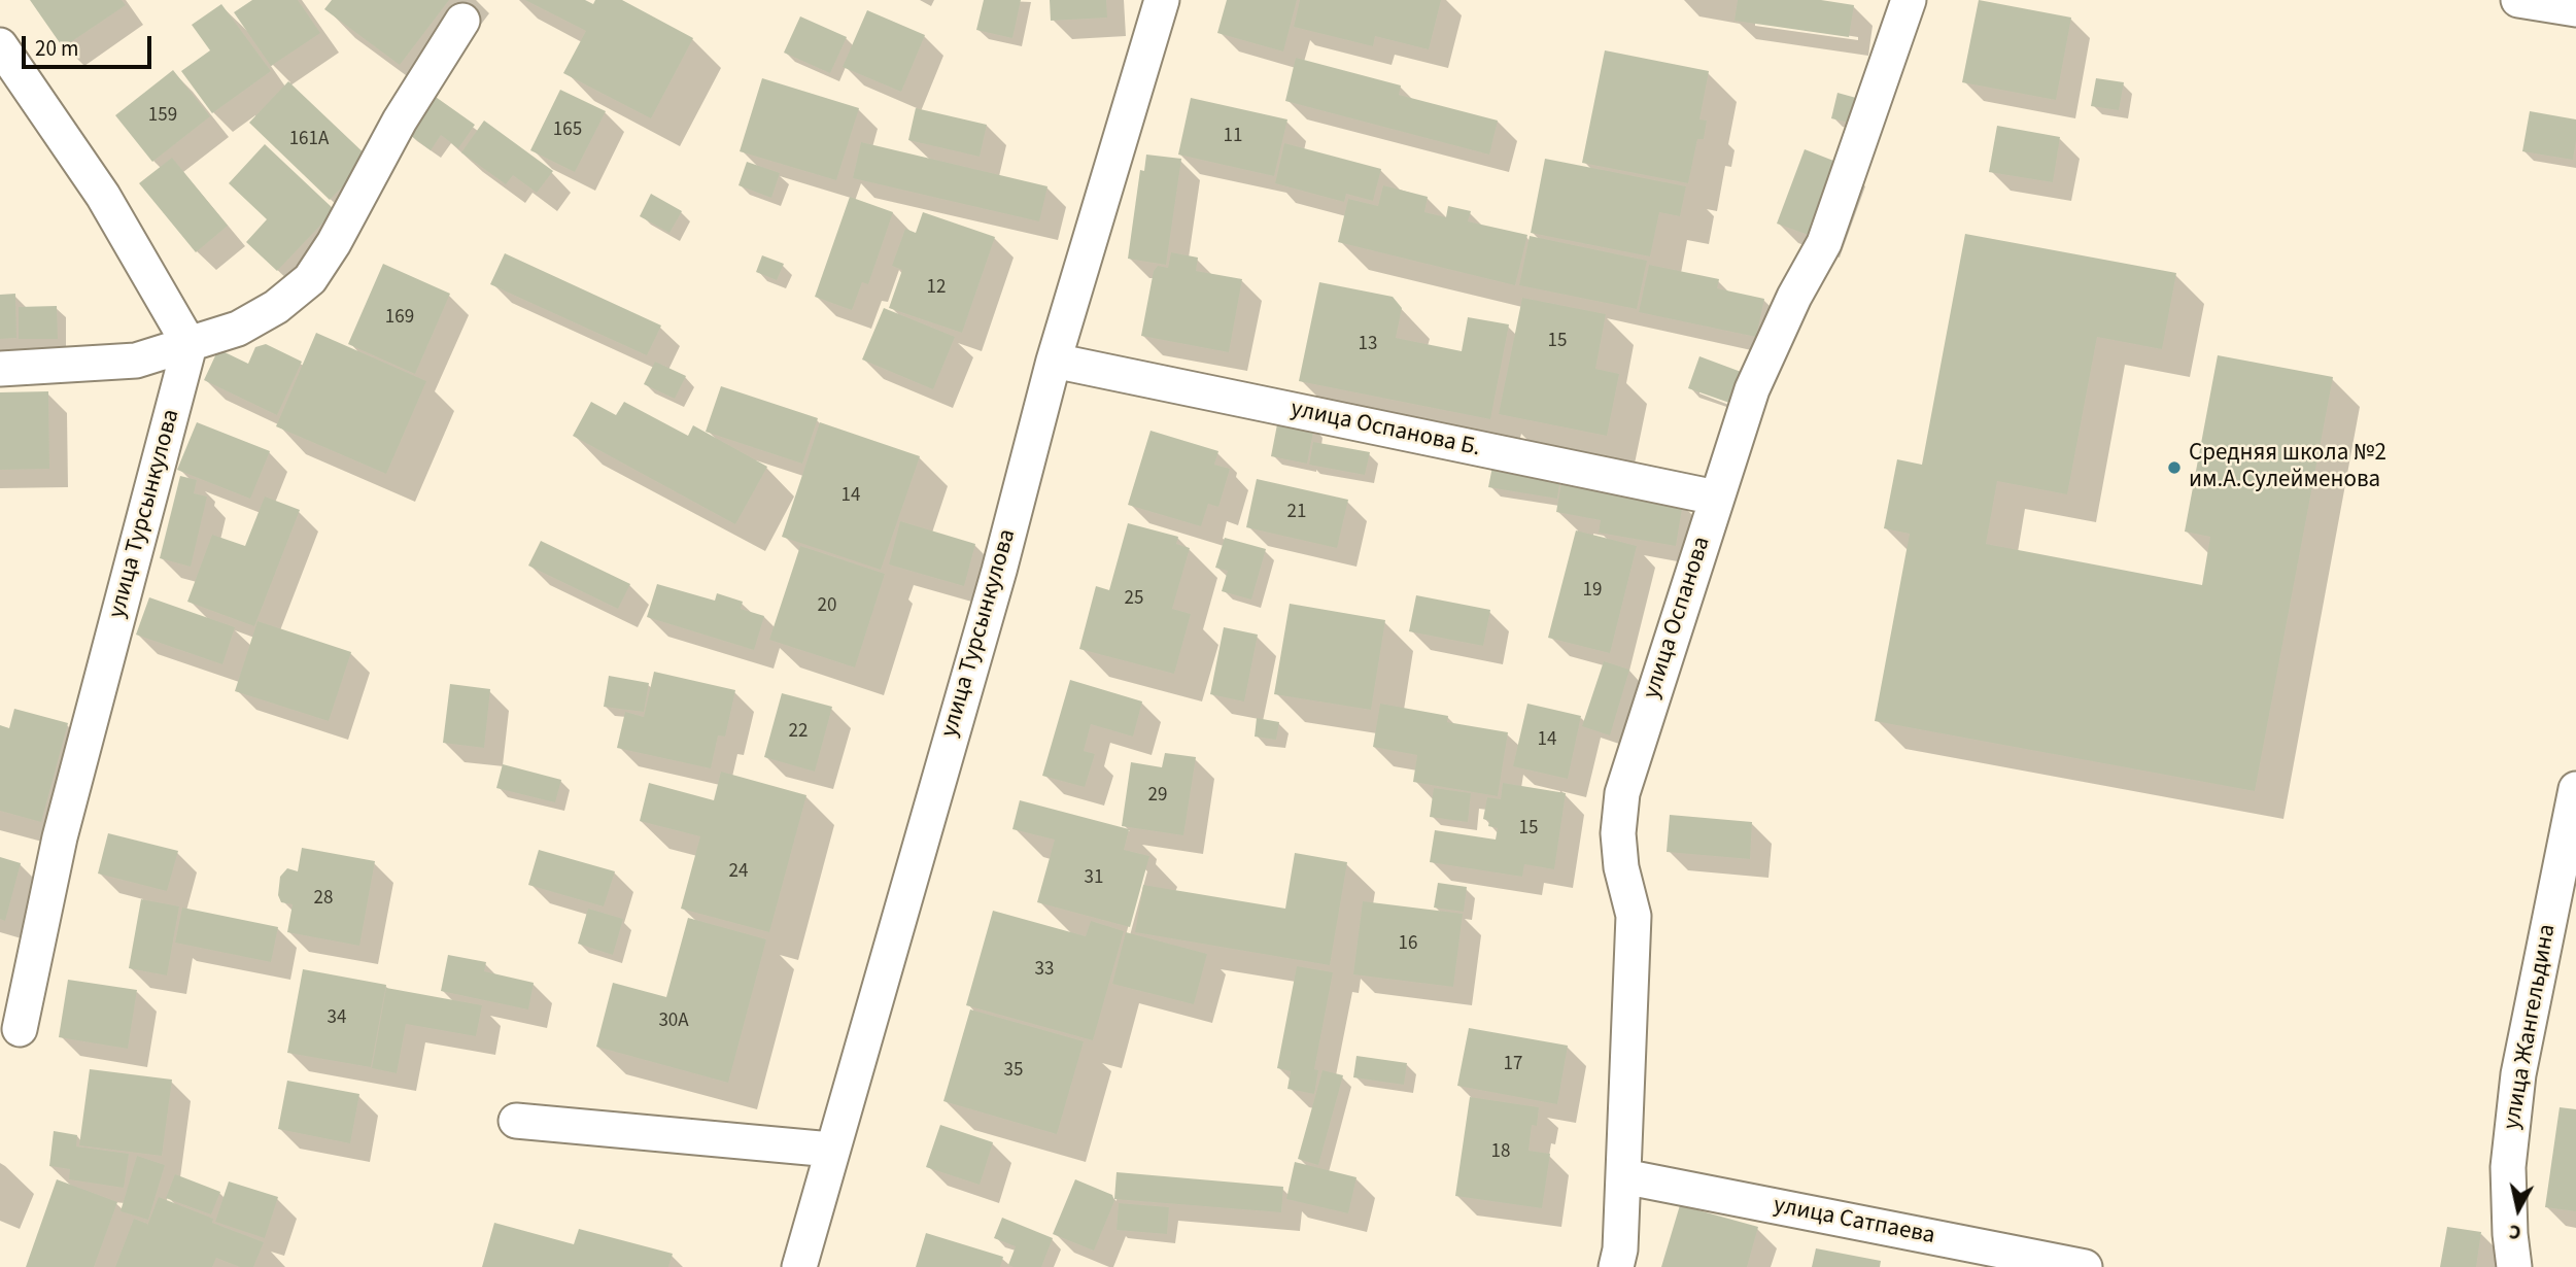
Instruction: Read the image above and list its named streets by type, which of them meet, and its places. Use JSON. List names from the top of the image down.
{
  "streets": {
    "street": [
      "улица Оспанова Б.",
      "улица Турсынкулова",
      "улица Оспанова",
      "улица Жангельдина",
      "улица Сатпаева"
    ]
  },
  "crossings": [
    ["улица Оспанова Б.", "улица Турсынкулова"],
    ["улица Оспанова Б.", "улица Оспанова"],
    ["улица Оспанова", "улица Сатпаева"]
  ],
  "places": ["Средняя школа №2 им.А.Сулейменова"],
  "house_numbers": [
    "159",
    "165",
    "11",
    "161А",
    "12",
    "169",
    "15",
    "13",
    "14",
    "21",
    "19",
    "25",
    "20",
    "22",
    "14",
    "29",
    "15",
    "24",
    "31",
    "28",
    "16",
    "33",
    "34",
    "30А",
    "17",
    "35",
    "18"
  ],
  "scale_bar": "20 m",
  "north": "bottom"
}
